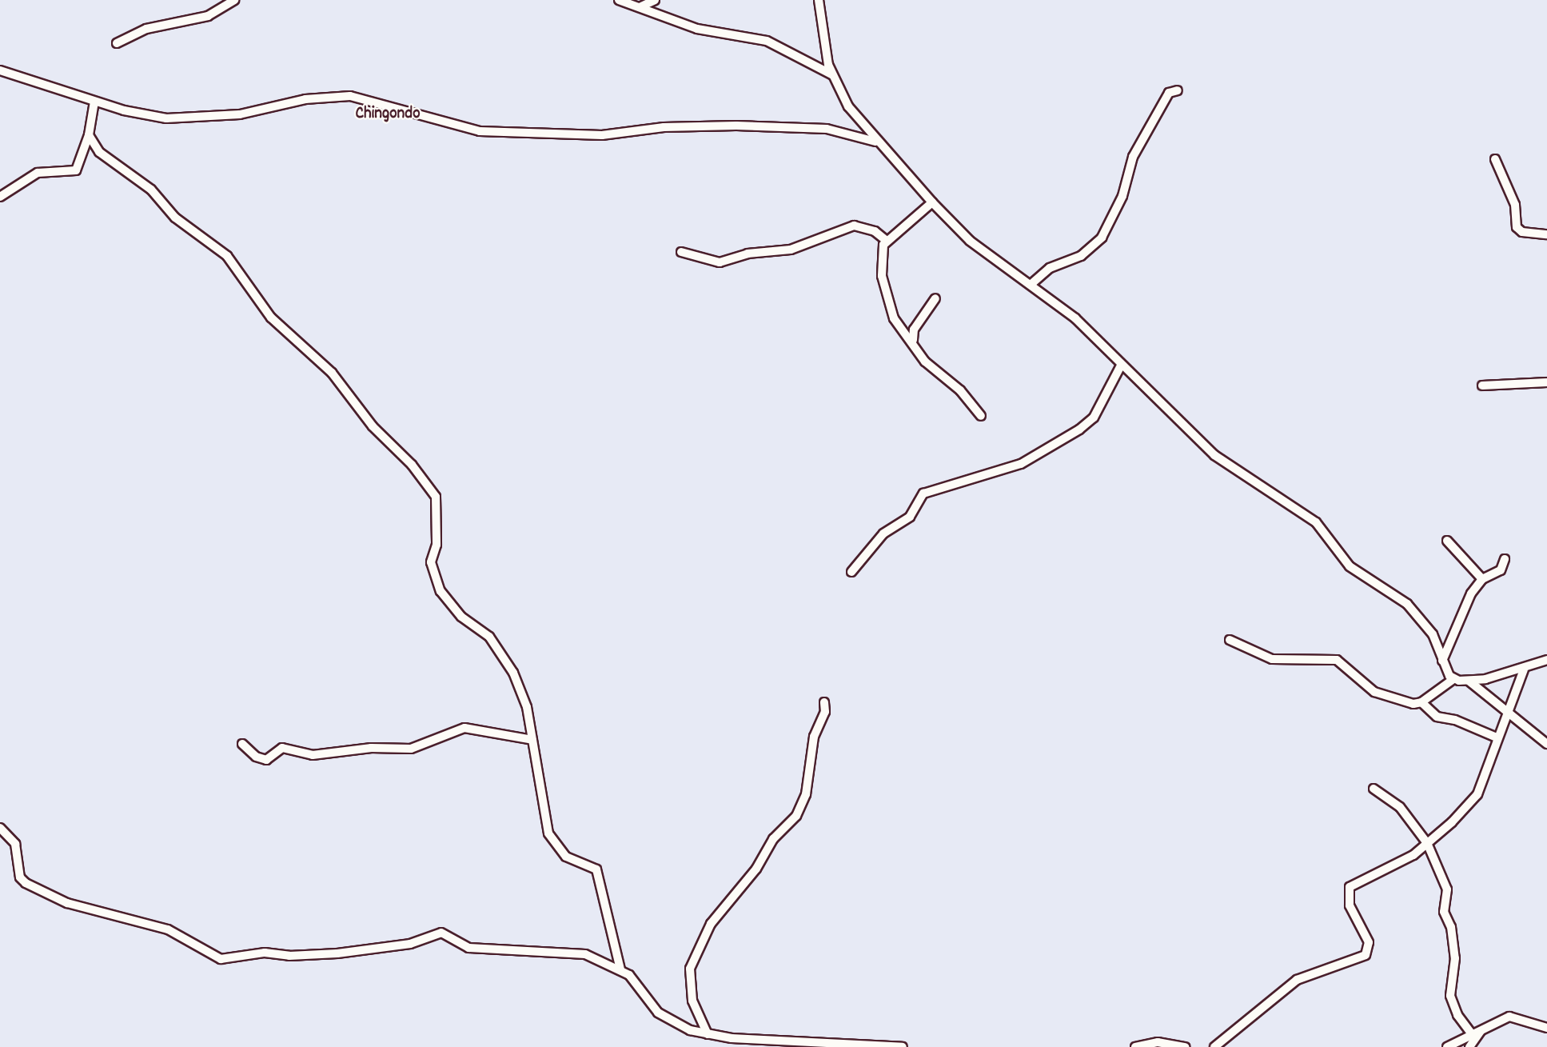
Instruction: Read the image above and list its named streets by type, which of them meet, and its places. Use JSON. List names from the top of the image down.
{
  "districts": ["Chingondo"]
}
